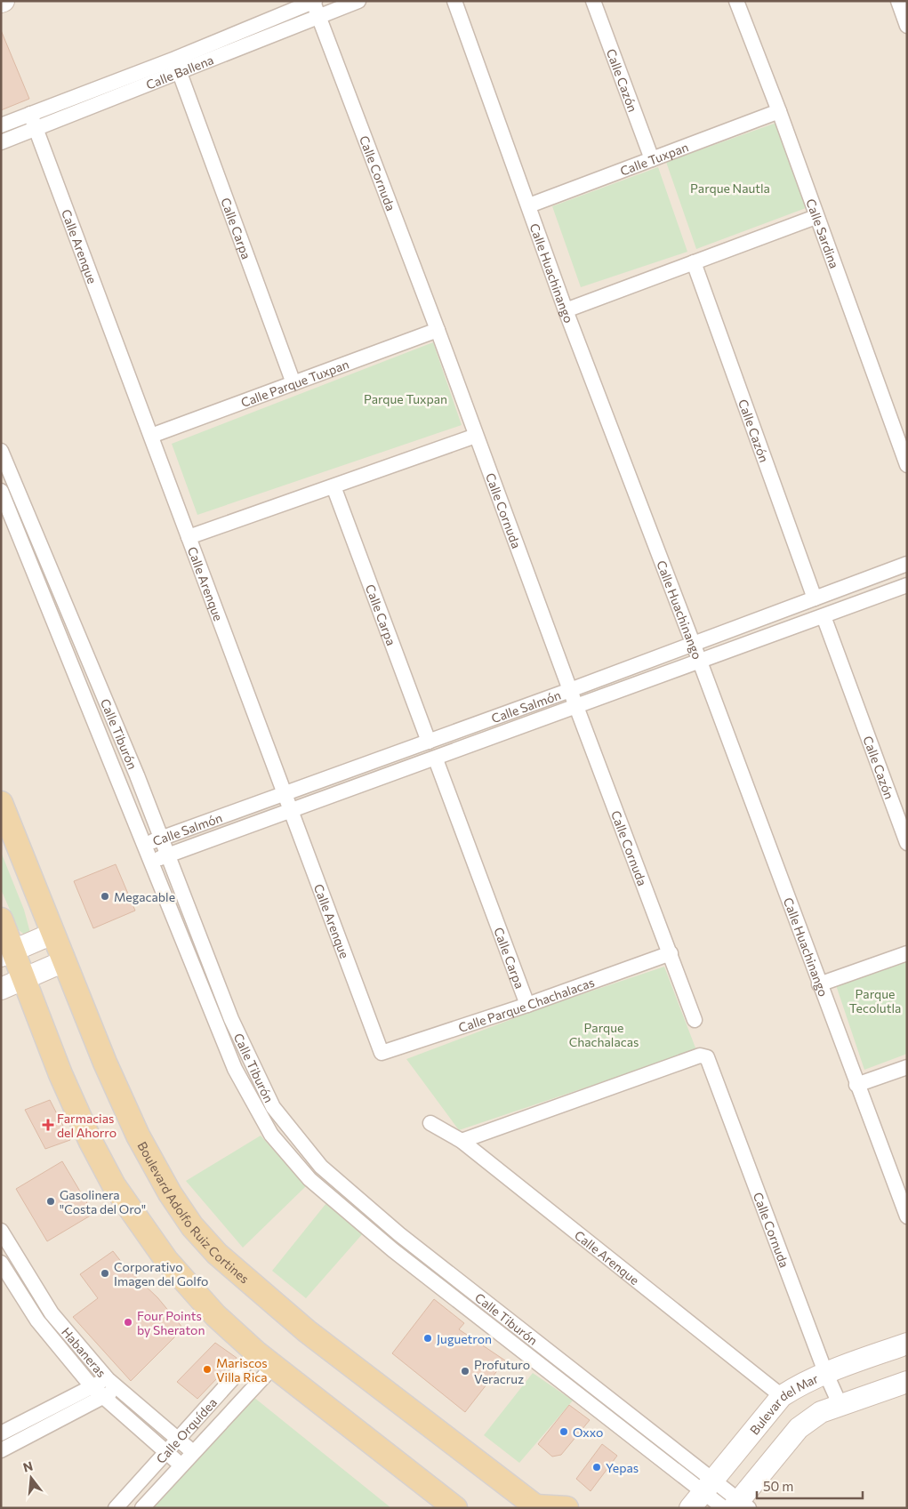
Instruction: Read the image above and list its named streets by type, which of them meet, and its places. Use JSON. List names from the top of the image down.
{
  "streets": {
    "main road": ["Boulevard Adolfo Ruiz Cortines"],
    "street": [
      "Calle Ballena",
      "Calle Cazón",
      "Calle Tuxpan",
      "Calle Cornuda",
      "Calle Carpa",
      "Calle Sardina",
      "Calle Arenque",
      "Calle Huachinango",
      "Calle Parque Tuxpan",
      "Calle Salmón",
      "Calle Tiburón",
      "Calle Parque Chachalacas",
      "Habaneras",
      "Bulevar del Mar",
      "Calle Orquídea"
    ]
  },
  "crossings": [
    ["Calle Ballena", "Calle Cornuda"],
    ["Calle Ballena", "Calle Carpa"],
    ["Calle Ballena", "Calle Arenque"],
    ["Calle Cazón", "Calle Tuxpan"],
    ["Calle Cazón", "Calle Salmón"],
    ["Calle Tuxpan", "Calle Sardina"],
    ["Calle Tuxpan", "Calle Huachinango"],
    ["Calle Cornuda", "Calle Arenque"],
    ["Calle Cornuda", "Calle Parque Tuxpan"],
    ["Calle Cornuda", "Calle Salmón"],
    ["Calle Cornuda", "Calle Parque Chachalacas"],
    ["Calle Cornuda", "Bulevar del Mar"],
    ["Calle Carpa", "Calle Parque Tuxpan"],
    ["Calle Carpa", "Calle Salmón"],
    ["Calle Carpa", "Calle Parque Chachalacas"],
    ["Calle Arenque", "Calle Parque Tuxpan"],
    ["Calle Arenque", "Calle Salmón"],
    ["Calle Arenque", "Calle Parque Chachalacas"],
    ["Calle Arenque", "Bulevar del Mar"],
    ["Calle Huachinango", "Calle Salmón"],
    ["Calle Salmón", "Calle Tiburón"],
    ["Calle Tiburón", "Bulevar del Mar"],
    ["Habaneras", "Calle Orquídea"]
  ],
  "parks": [
    "Parque Nautla",
    "Parque Tuxpan",
    "Parque Tecolutla",
    "Parque Chachalacas"
  ],
  "places": {
    "other": [
      "Megacable",
      "Gasolinera \"Costa del Oro\"",
      "Corporativo Imagen del Golfo",
      "Four Points by Sheraton",
      "Juguetron",
      "Mariscos Villa Rica",
      "Profuturo Veracruz",
      "Oxxo",
      "Yepas"
    ],
    "health": ["Farmacias del Ahorro"]
  },
  "scale_bar": "50 m",
  "north": "top"
}
